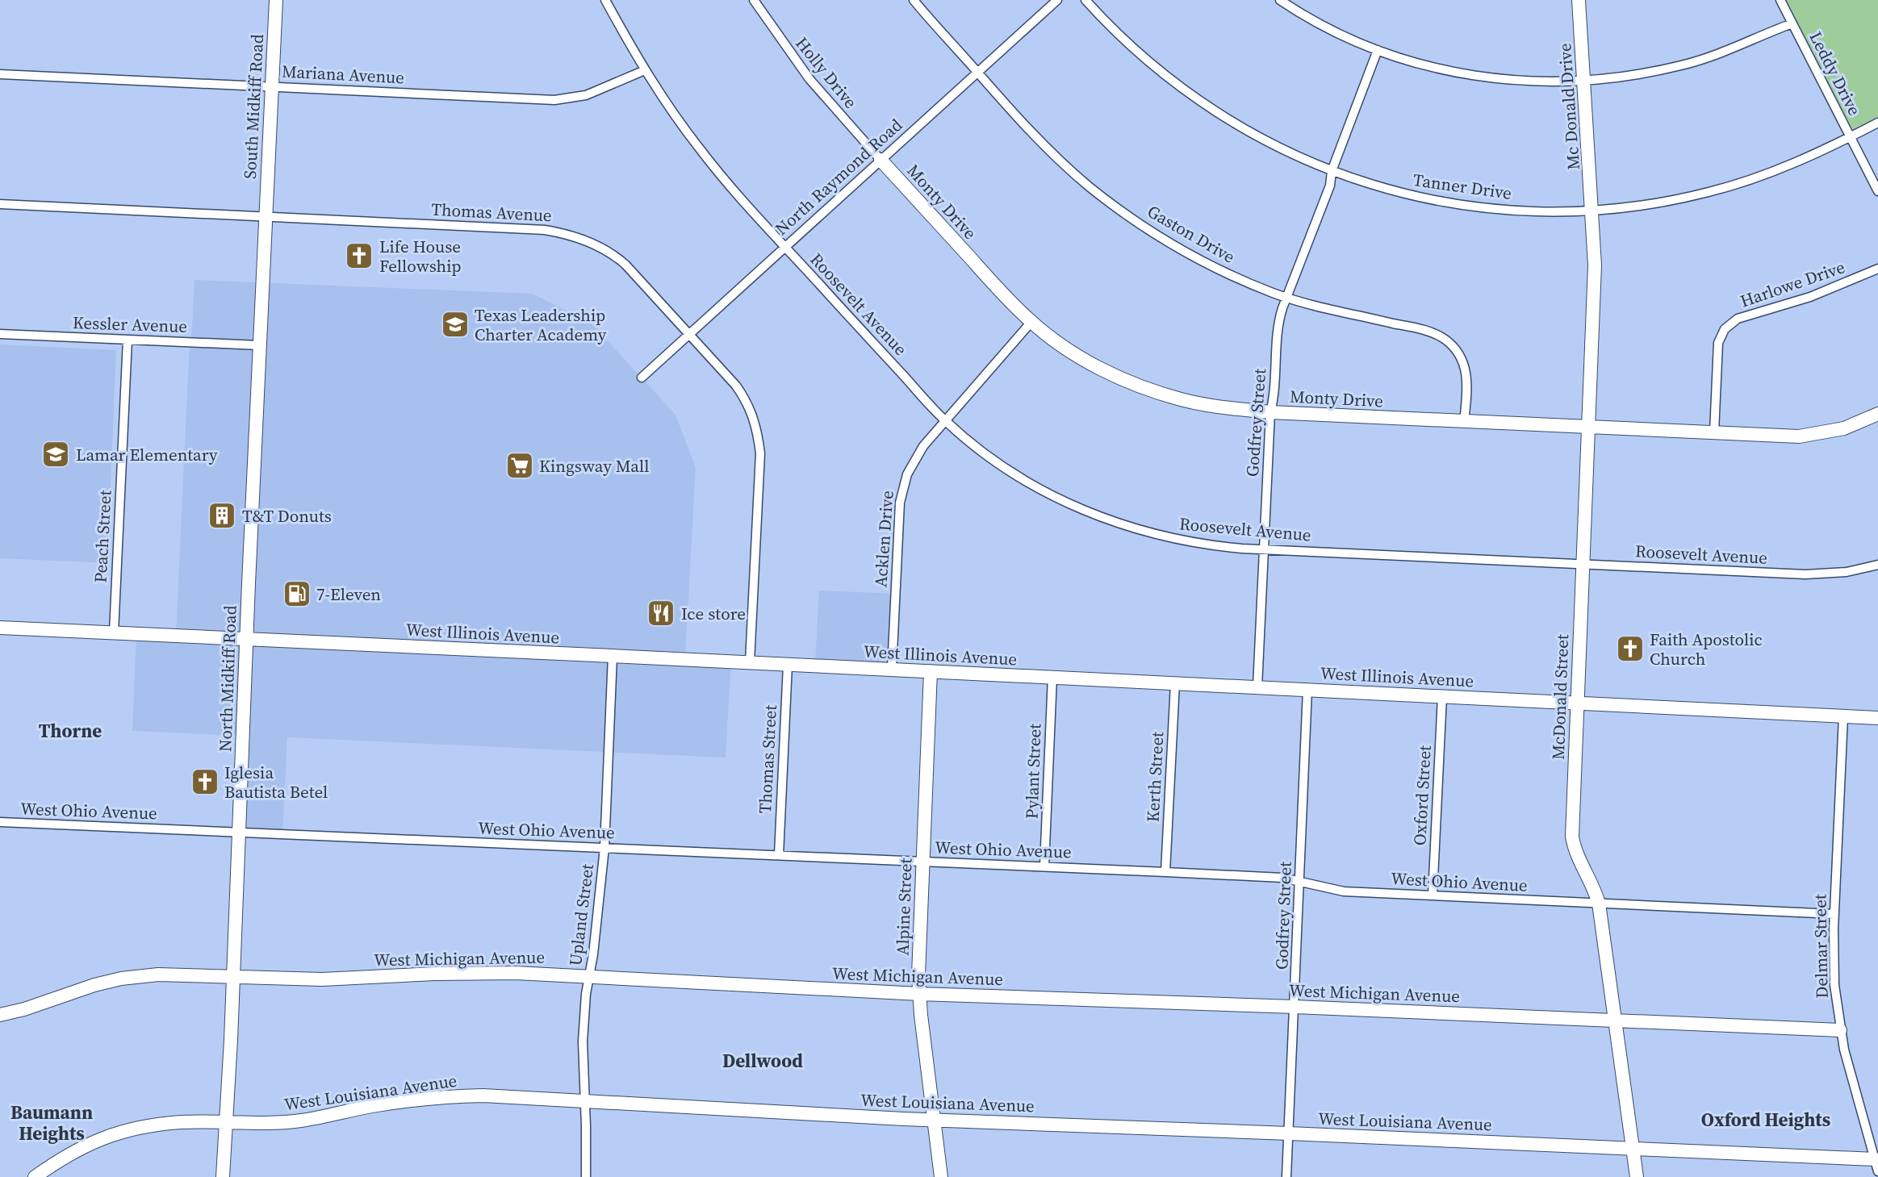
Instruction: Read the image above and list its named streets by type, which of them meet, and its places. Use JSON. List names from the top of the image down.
{
  "streets": {
    "street": [
      "Holly Drive",
      "Leddy Drive",
      "Mariana Avenue",
      "South Midkiff Road",
      "Mc Donald Drive",
      "North Raymond Road",
      "Tanner Drive",
      "Monty Drive",
      "Thomas Avenue",
      "Gaston Drive",
      "Harlowe Drive",
      "Roosevelt Avenue",
      "Kessler Avenue",
      "Godfrey Street",
      "Peach Street",
      "Acklen Drive",
      "West Illinois Avenue",
      "North Midkiff Road",
      "McDonald Street",
      "Thomas Street",
      "Pylant Street",
      "Kerth Street",
      "Oxford Street",
      "West Ohio Avenue",
      "Alpine Street",
      "Upland Street",
      "Delmar Street",
      "West Michigan Avenue",
      "West Louisiana Avenue"
    ]
  },
  "crossings": [
    ["Holly Drive", "North Raymond Road"],
    ["Holly Drive", "Monty Drive"],
    ["Leddy Drive", "Tanner Drive"],
    ["Mariana Avenue", "South Midkiff Road"],
    ["Mariana Avenue", "Roosevelt Avenue"],
    ["South Midkiff Road", "Thomas Avenue"],
    ["South Midkiff Road", "North Midkiff Road"],
    ["Mc Donald Drive", "Tanner Drive"],
    ["Mc Donald Drive", "McDonald Street"],
    ["North Raymond Road", "Monty Drive"],
    ["North Raymond Road", "Thomas Avenue"],
    ["North Raymond Road", "Gaston Drive"],
    ["North Raymond Road", "Roosevelt Avenue"],
    ["Tanner Drive", "Godfrey Street"],
    ["Tanner Drive", "McDonald Street"],
    ["Monty Drive", "Gaston Drive"],
    ["Monty Drive", "Harlowe Drive"],
    ["Monty Drive", "Godfrey Street"],
    ["Monty Drive", "Acklen Drive"],
    ["Monty Drive", "McDonald Street"],
    ["Thomas Avenue", "West Illinois Avenue"],
    ["Thomas Avenue", "North Midkiff Road"],
    ["Gaston Drive", "Godfrey Street"],
    ["Roosevelt Avenue", "Godfrey Street"],
    ["Roosevelt Avenue", "Acklen Drive"],
    ["Roosevelt Avenue", "McDonald Street"],
    ["Kessler Avenue", "Peach Street"],
    ["Kessler Avenue", "North Midkiff Road"],
    ["Godfrey Street", "West Illinois Avenue"],
    ["Godfrey Street", "West Ohio Avenue"],
    ["Godfrey Street", "West Michigan Avenue"],
    ["Godfrey Street", "West Louisiana Avenue"],
    ["Peach Street", "West Illinois Avenue"],
    ["Acklen Drive", "West Illinois Avenue"],
    ["West Illinois Avenue", "North Midkiff Road"],
    ["West Illinois Avenue", "McDonald Street"],
    ["West Illinois Avenue", "Thomas Street"],
    ["West Illinois Avenue", "Pylant Street"],
    ["West Illinois Avenue", "Kerth Street"],
    ["West Illinois Avenue", "Oxford Street"],
    ["West Illinois Avenue", "Alpine Street"],
    ["West Illinois Avenue", "Upland Street"],
    ["West Illinois Avenue", "Delmar Street"],
    ["North Midkiff Road", "West Ohio Avenue"],
    ["North Midkiff Road", "West Michigan Avenue"],
    ["North Midkiff Road", "West Louisiana Avenue"],
    ["McDonald Street", "West Ohio Avenue"],
    ["McDonald Street", "West Michigan Avenue"],
    ["McDonald Street", "West Louisiana Avenue"],
    ["Thomas Street", "West Ohio Avenue"],
    ["Pylant Street", "West Ohio Avenue"],
    ["Kerth Street", "West Ohio Avenue"],
    ["Oxford Street", "West Ohio Avenue"],
    ["West Ohio Avenue", "Alpine Street"],
    ["West Ohio Avenue", "Upland Street"],
    ["West Ohio Avenue", "Delmar Street"],
    ["Alpine Street", "West Michigan Avenue"],
    ["Alpine Street", "West Louisiana Avenue"],
    ["Upland Street", "West Michigan Avenue"],
    ["Upland Street", "West Louisiana Avenue"],
    ["Delmar Street", "West Michigan Avenue"],
    ["Delmar Street", "West Louisiana Avenue"]
  ],
  "districts": [
    "Thorne",
    "Dellwood",
    "Baumann Heights",
    "Oxford Heights"
  ],
  "places": {
    "church": ["Life House Fellowship", "Faith Apostolic Church", "Iglesia Bautista Betel"],
    "school or university": ["Texas Leadership Charter Academy", "Lamar Elementary"],
    "supermarket": ["Kingsway Mall"],
    "building": ["T&T Donuts"],
    "fuel station": ["7-Eleven"],
    "restaurant": ["Ice store"]
  }
}
